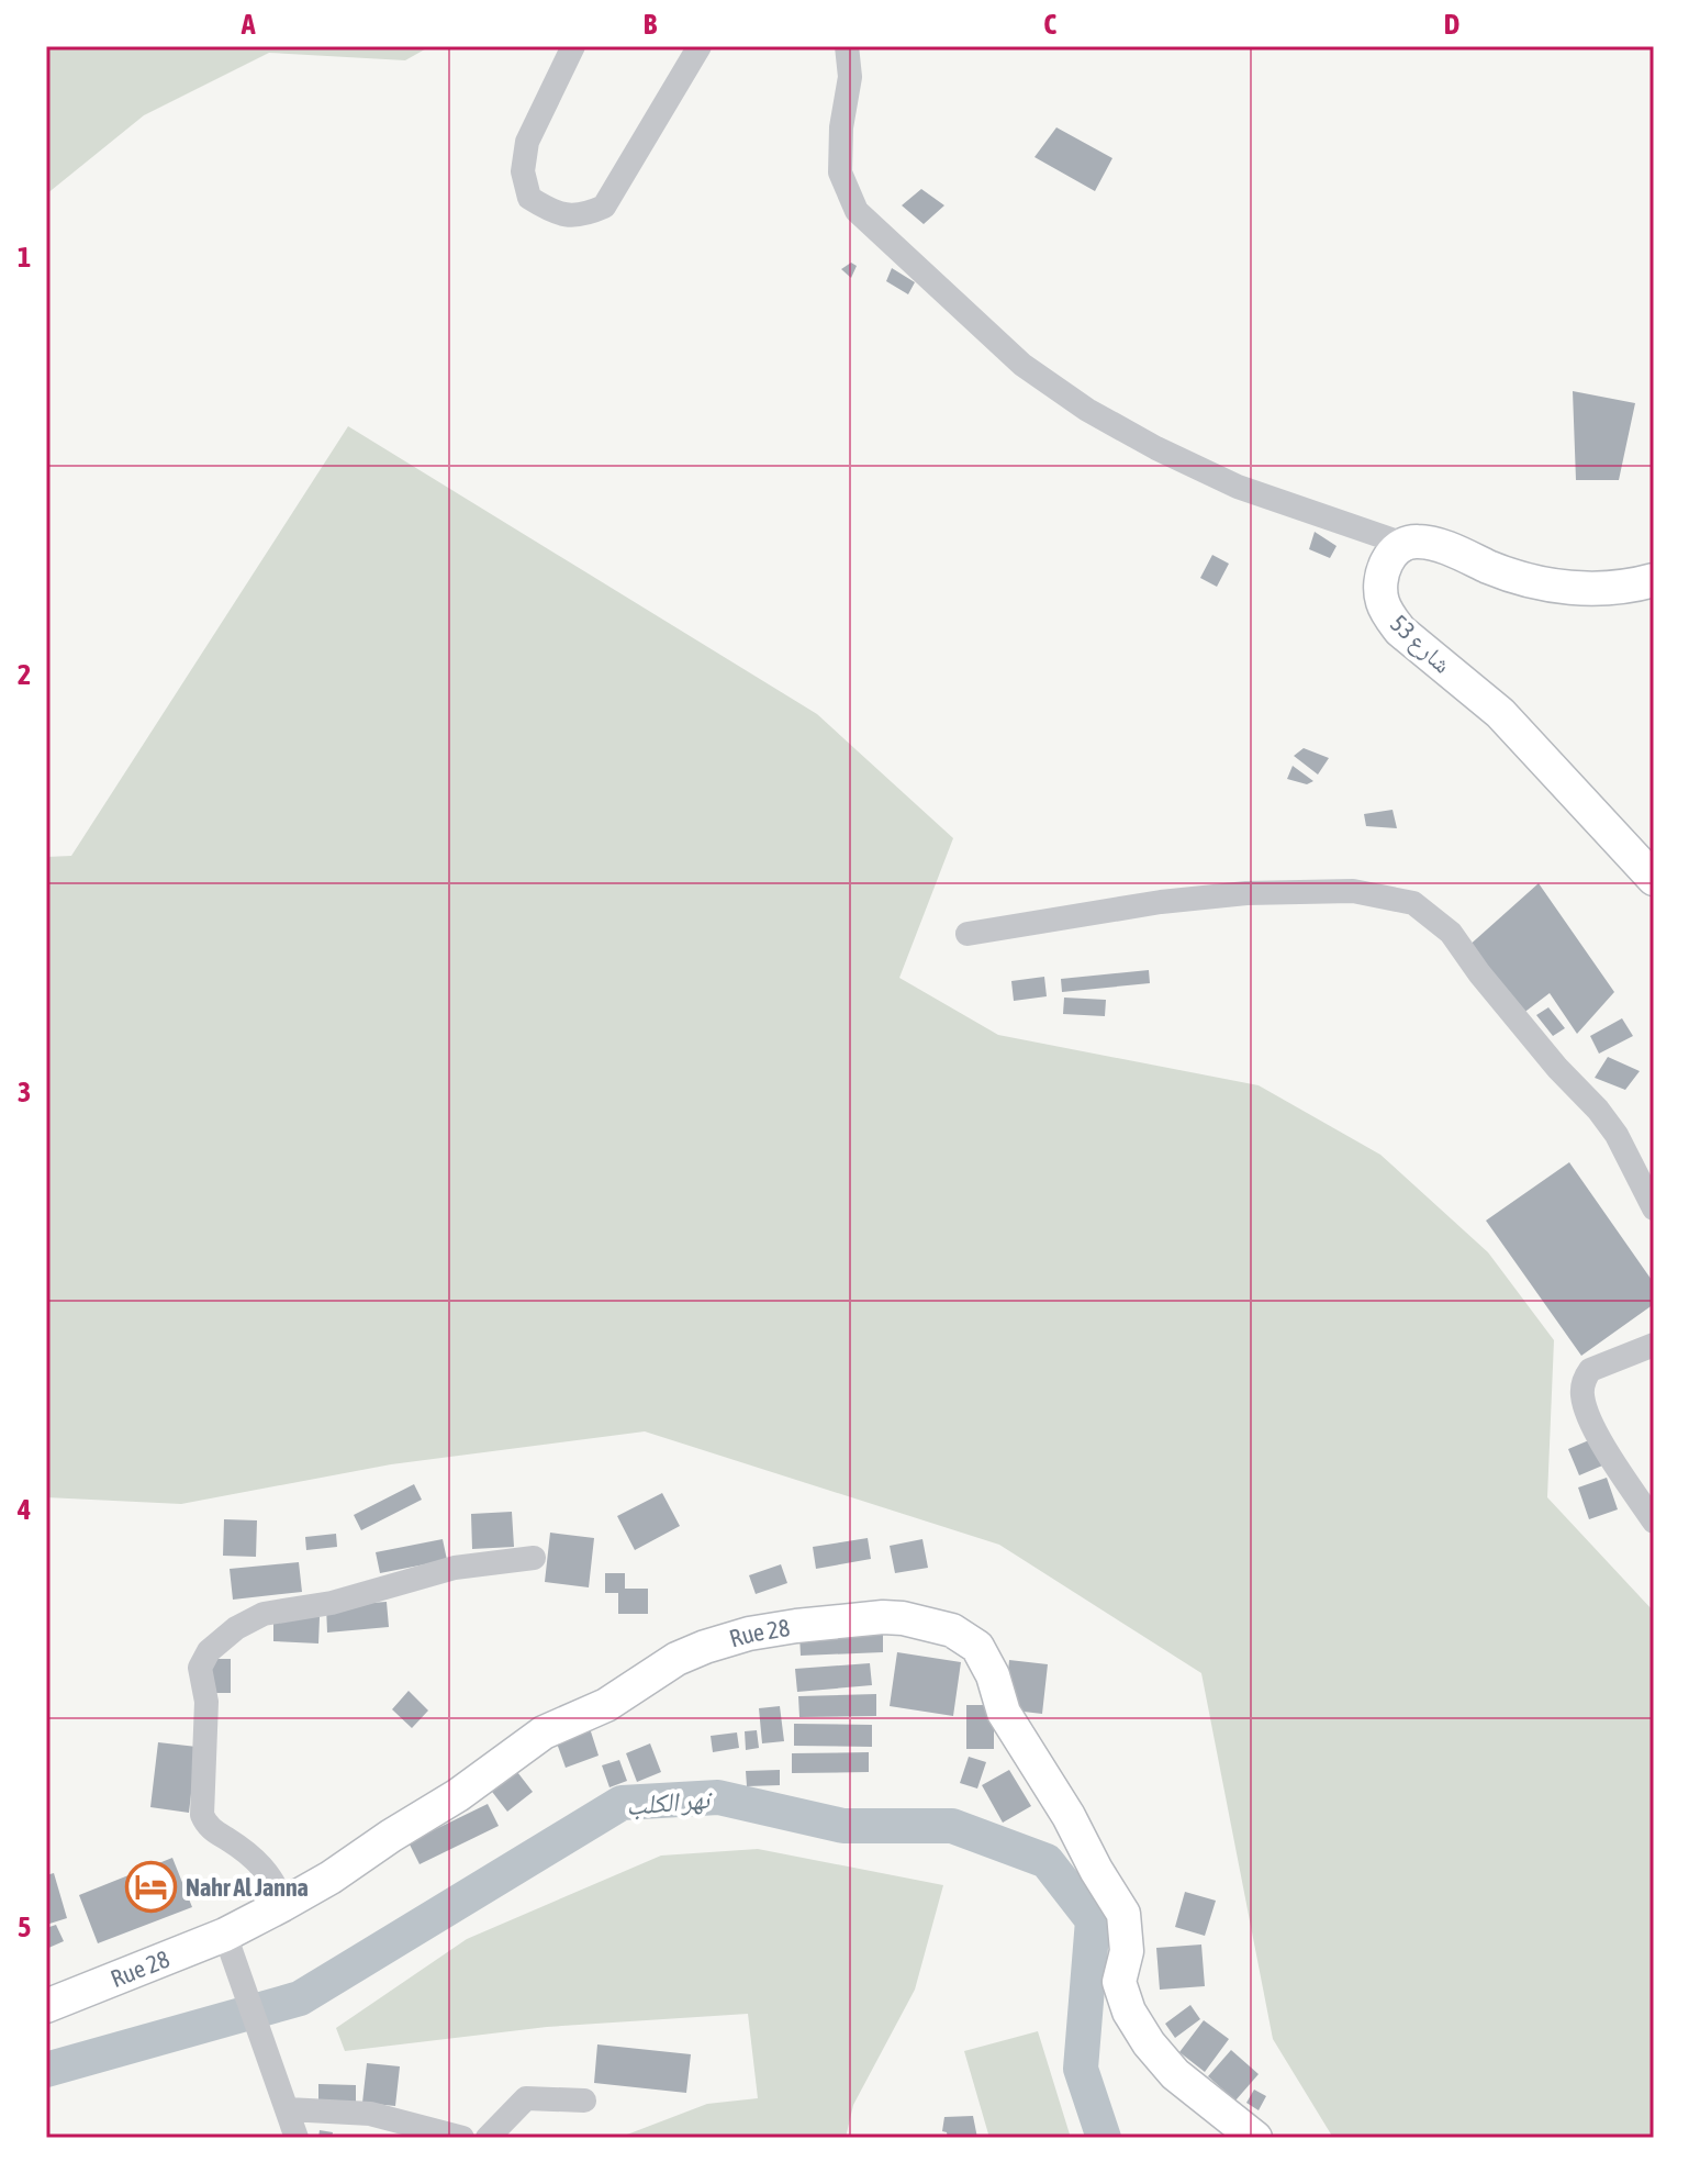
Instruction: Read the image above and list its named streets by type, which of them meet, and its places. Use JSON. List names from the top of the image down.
{
  "streets": {
    "street": ["شارع 53", "Rue 28"]
  },
  "water": ["نهر الكلب"],
  "places": {
    "hotel": ["Nahr Al Janna"]
  },
  "grid": {
    "columns": [
      "A",
      "B",
      "C",
      "D"
    ],
    "rows": [
      "1",
      "2",
      "3",
      "4",
      "5"
    ]
  }
}
